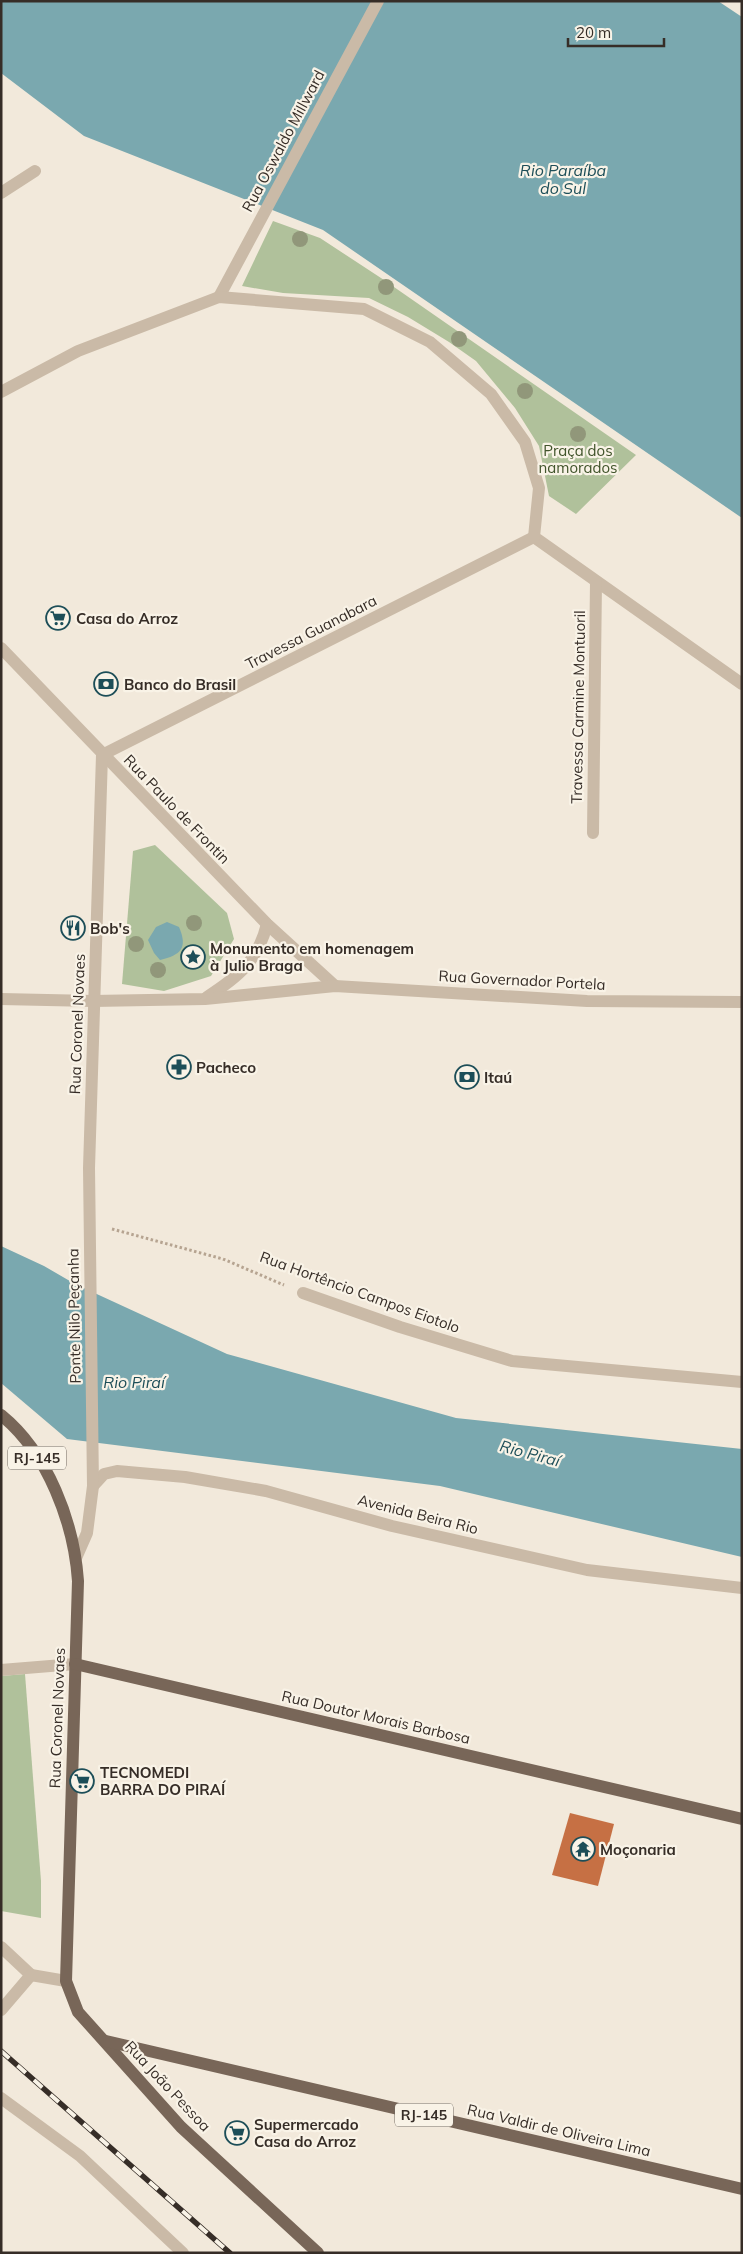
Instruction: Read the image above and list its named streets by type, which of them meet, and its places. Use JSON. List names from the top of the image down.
{
  "streets": {
    "main road": [
      "Rua Coronel Novaes",
      "RJ-145",
      "Rua Doutor Morais Barbosa",
      "Rua João Pessoa",
      "Rua Valdir de Oliveira Lima"
    ],
    "street": [
      "Rua Oswaldo MiIlward",
      "Travessa Guanabara",
      "Travessa Carmine Montuoril",
      "Rua Paulo de Frontin",
      "Rua Governador Portela",
      "Rua Hortêncio Campos Eiotolo",
      "Ponte Nilo Peçanha",
      "Avenida Beira Rio"
    ]
  },
  "crossings": [
    ["Travessa Guanabara", "Rua Paulo de Frontin"],
    ["Travessa Guanabara", "Rua Coronel Novaes"],
    ["Rua Paulo de Frontin", "Rua Governador Portela"],
    ["Rua Paulo de Frontin", "Rua Coronel Novaes"],
    ["Rua Governador Portela", "Rua Coronel Novaes"],
    ["Rua Coronel Novaes", "Ponte Nilo Peçanha"],
    ["Rua Coronel Novaes", "RJ-145"],
    ["Rua Coronel Novaes", "Avenida Beira Rio"],
    ["Rua Coronel Novaes", "Rua Doutor Morais Barbosa"],
    ["Rua Coronel Novaes", "Rua João Pessoa"],
    ["Rua João Pessoa", "Rua Valdir de Oliveira Lima"]
  ],
  "water": ["Rio Paraíba do Sul", "Rio Piraí"],
  "parks": ["Praça dos namorados"],
  "places": {
    "supermarket": ["Casa do Arroz", "TECNOMEDI BARRA DO PIRAÍ", "Supermercado Casa do Arroz"],
    "bank": ["Banco do Brasil", "Itaú"],
    "restaurant": ["Bob's"],
    "place": ["Monumento em homenagem à Julio Braga"],
    "pharmacy": ["Pacheco"],
    "temple": ["Moçonaria"]
  },
  "scale_bar": "20 m"
}
